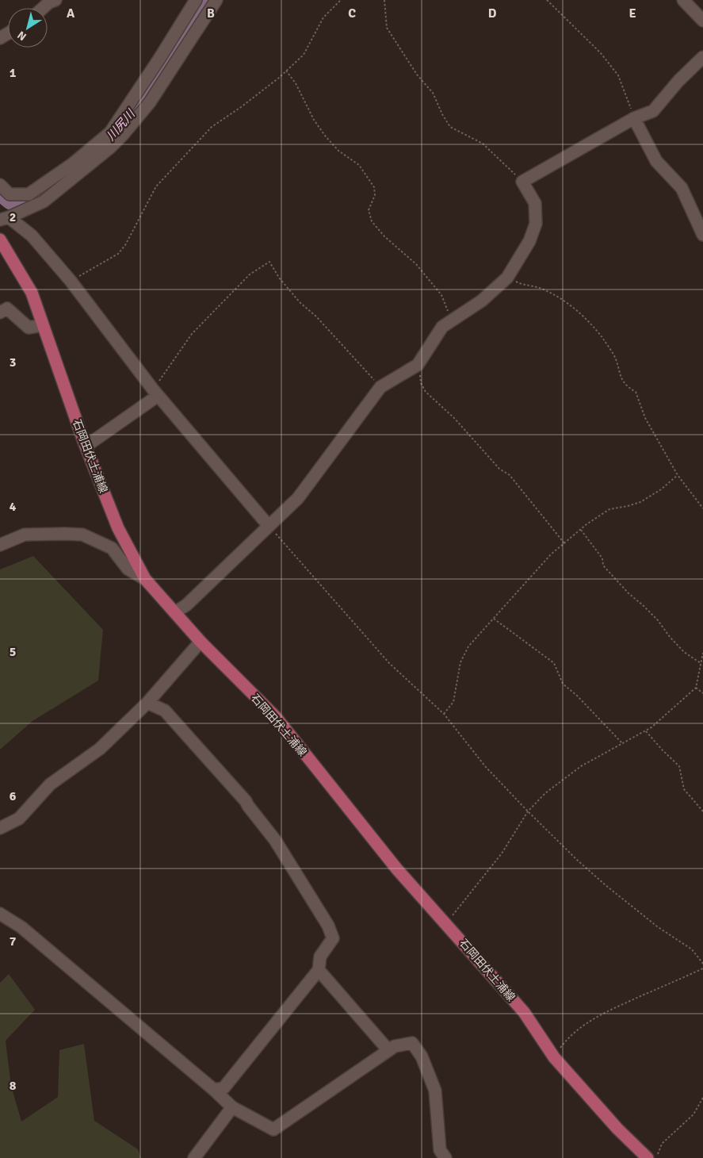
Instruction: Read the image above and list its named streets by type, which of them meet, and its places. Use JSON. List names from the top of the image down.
{
  "streets": {
    "main road": ["石岡田伏土浦線"]
  },
  "water": ["川尻川"],
  "north": "bottom left",
  "grid": {
    "columns": [
      "A",
      "B",
      "C",
      "D",
      "E"
    ],
    "rows": [
      "1",
      "2",
      "3",
      "4",
      "5",
      "6",
      "7",
      "8"
    ]
  }
}
